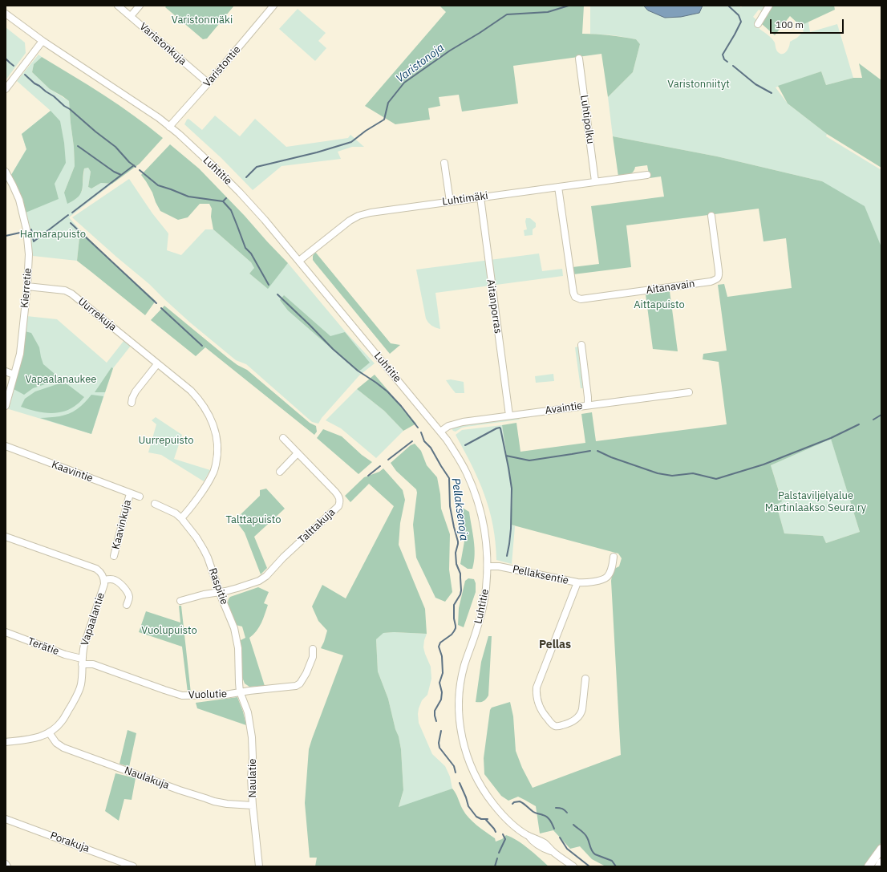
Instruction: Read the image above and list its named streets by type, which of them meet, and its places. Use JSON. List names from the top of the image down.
{
  "streets": {
    "street": [
      "Varistonkuja",
      "Varistontie",
      "Luhtipolku",
      "Luhtitie",
      "Luhtimäki",
      "Aitanavain",
      "Kierretie",
      "Aitanporras",
      "Uurrekuja",
      "Avaintie",
      "Kaavintie",
      "Kaavinkuja",
      "Talttakuja",
      "Pellaksentie",
      "Raspitie",
      "Vapaalantie",
      "Terätie",
      "Vuolutie",
      "Naulakuja",
      "Naulatie",
      "Porakuja"
    ]
  },
  "crossings": [
    ["Varistonkuja", "Varistontie"],
    ["Varistontie", "Luhtitie"],
    ["Luhtipolku", "Luhtimäki"],
    ["Luhtitie", "Luhtimäki"],
    ["Luhtitie", "Avaintie"],
    ["Luhtitie", "Pellaksentie"],
    ["Luhtimäki", "Aitanavain"],
    ["Luhtimäki", "Aitanporras"],
    ["Kierretie", "Uurrekuja"],
    ["Aitanporras", "Avaintie"],
    ["Uurrekuja", "Raspitie"],
    ["Kaavintie", "Kaavinkuja"],
    ["Talttakuja", "Raspitie"],
    ["Raspitie", "Vuolutie"],
    ["Raspitie", "Naulatie"],
    ["Vapaalantie", "Terätie"],
    ["Vapaalantie", "Vuolutie"],
    ["Vapaalantie", "Naulakuja"],
    ["Terätie", "Vuolutie"],
    ["Vuolutie", "Naulatie"],
    ["Naulakuja", "Naulatie"]
  ],
  "districts": ["Pellas"],
  "water": ["Varistonoja", "Pellaksenoja"],
  "parks": [
    "Varistonmäki",
    "Varistonniityt",
    "Hamarapuisto",
    "Aittapuisto",
    "Vapaalanaukee",
    "Uurrepuisto",
    "Palstaviljelyalue Martinlaakso Seura ry",
    "Talttapuisto",
    "Vuolupuisto"
  ],
  "scale_bar": "100 m"
}
